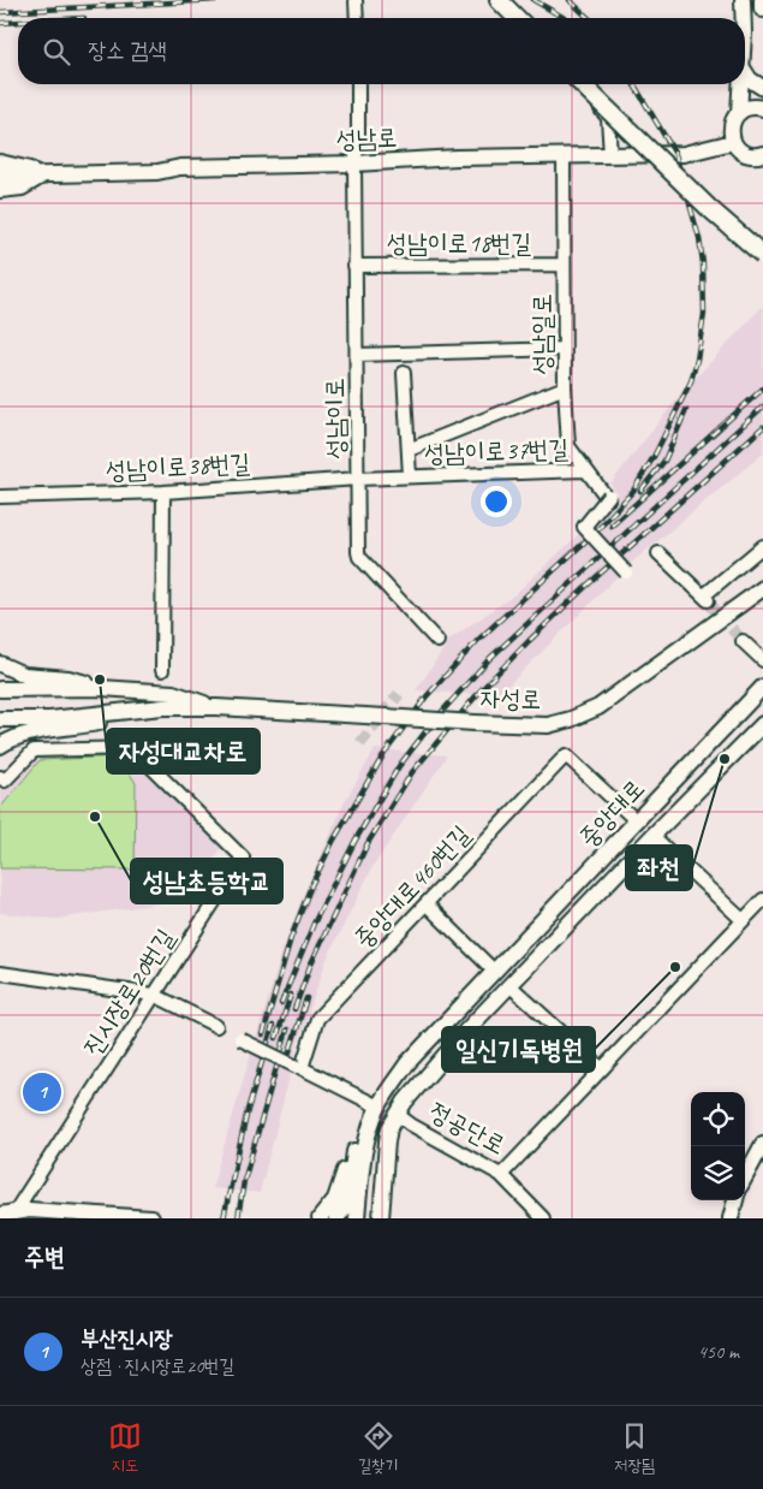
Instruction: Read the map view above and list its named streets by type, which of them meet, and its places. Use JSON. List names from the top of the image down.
{
  "streets": {
    "main road": ["성남로", "자성로", "중앙대로"],
    "street": [
      "성남이로18번길",
      "성남일로",
      "성남이로",
      "성남이로37번길",
      "성남이로38번길",
      "중앙대로460번길",
      "진시장로20번길",
      "정공단로"
    ]
  },
  "crossings": [
    ["성남로", "성남일로"],
    ["성남로", "성남이로"],
    ["성남이로18번길", "성남일로"],
    ["성남이로18번길", "성남이로"],
    ["성남일로", "성남이로37번길"],
    ["성남이로", "성남이로37번길"],
    ["성남이로", "성남이로38번길"],
    ["성남이로37번길", "성남이로38번길"],
    ["중앙대로", "중앙대로460번길"],
    ["중앙대로", "정공단로"]
  ],
  "places": [
    "자성대교차로",
    "좌천",
    "성남초등학교",
    "일신기독병원"
  ],
  "page": {
    "search": "장소 검색",
    "pins": "1",
    "heading": "주변",
    "list": [
      {
        "mark": "1",
        "name": "부산진시장",
        "note": "상점 · 진시장로20번길",
        "value": "450 m"
      }
    ],
    "nav": ["지도", "길찾기", "저장됨"]
  }
}
